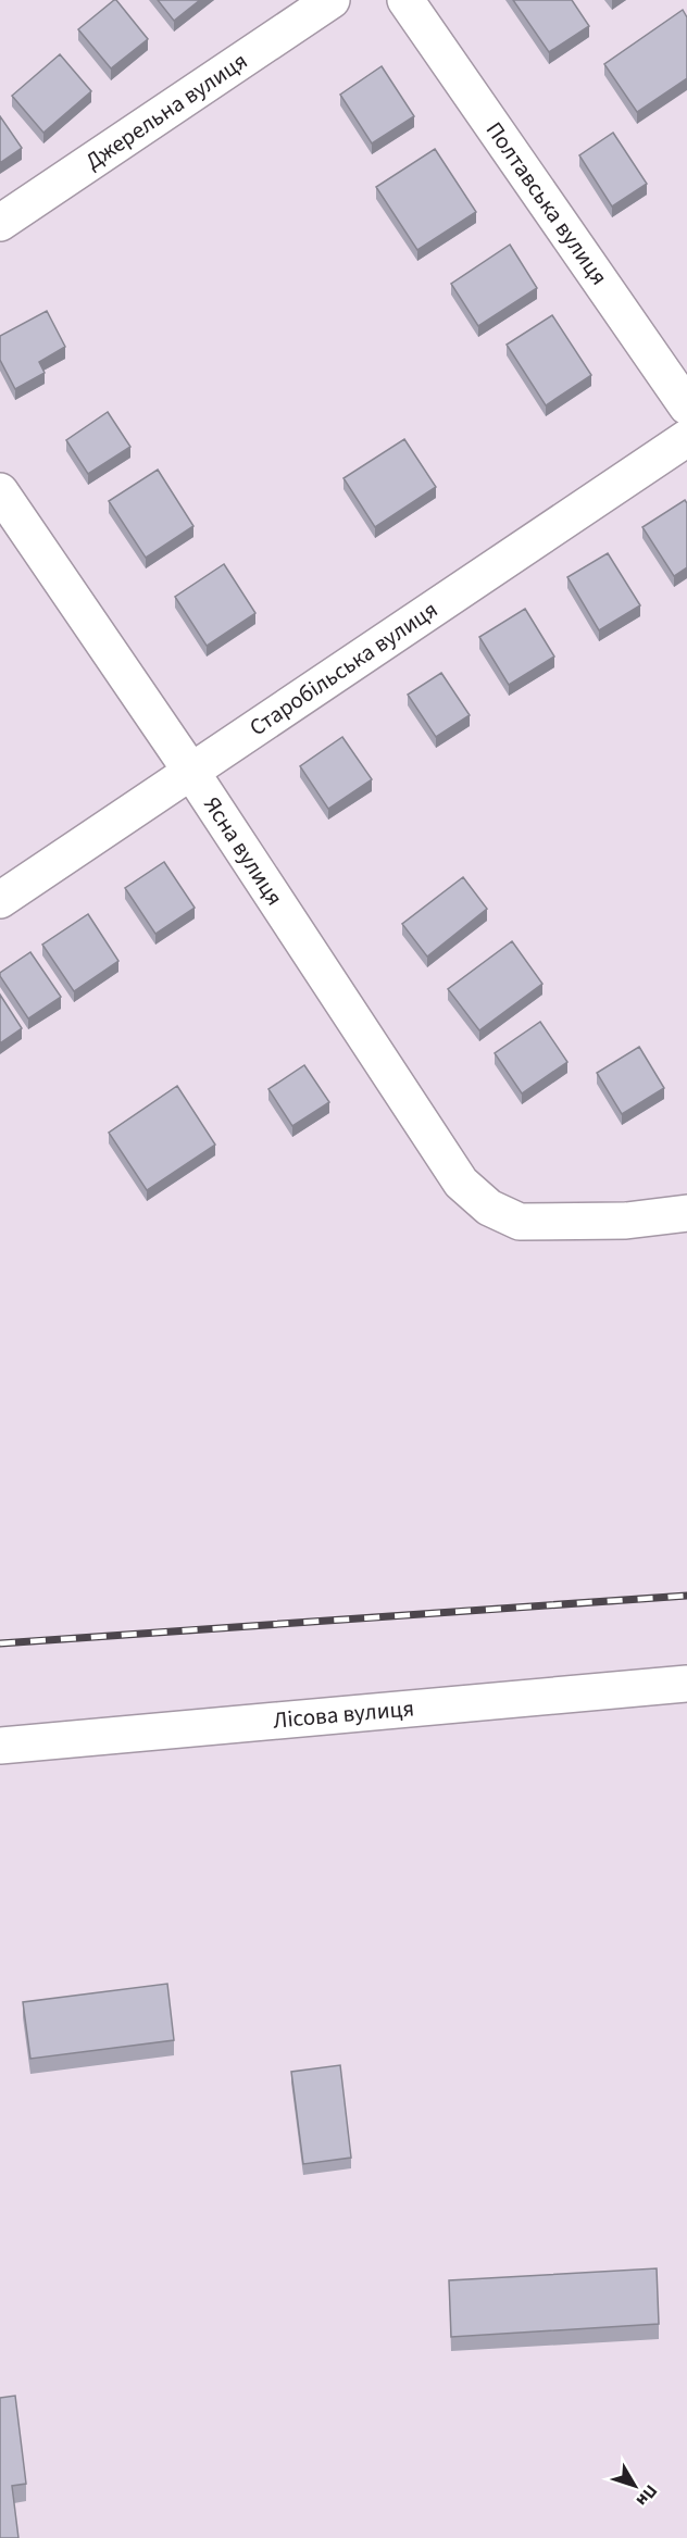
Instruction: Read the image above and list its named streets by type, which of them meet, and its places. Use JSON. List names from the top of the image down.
{
  "streets": {
    "street": [
      "Джерельна вулиця",
      "Полтавська вулиця",
      "Старобільська вулиця",
      "Ясна вулиця",
      "Лісова вулиця"
    ]
  },
  "crossings": [
    ["Старобільська вулиця", "Ясна вулиця"]
  ],
  "north": "bottom right"
}
